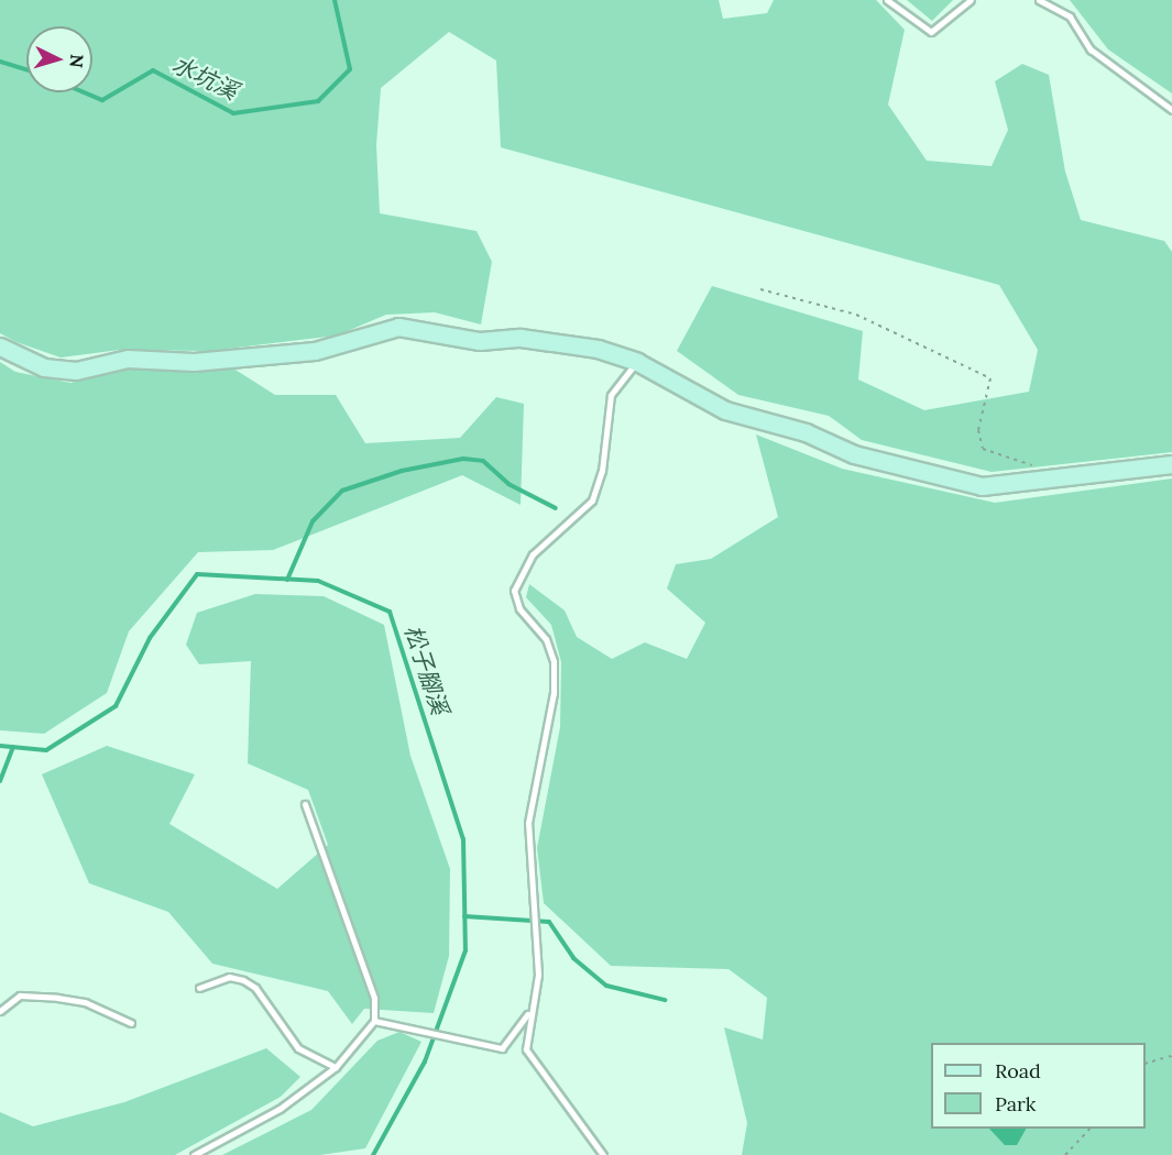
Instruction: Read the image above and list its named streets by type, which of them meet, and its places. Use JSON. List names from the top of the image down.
{
  "water": ["水坑溪", "松子腳溪"],
  "legend": ["Road", "Park"],
  "north": "right"
}
